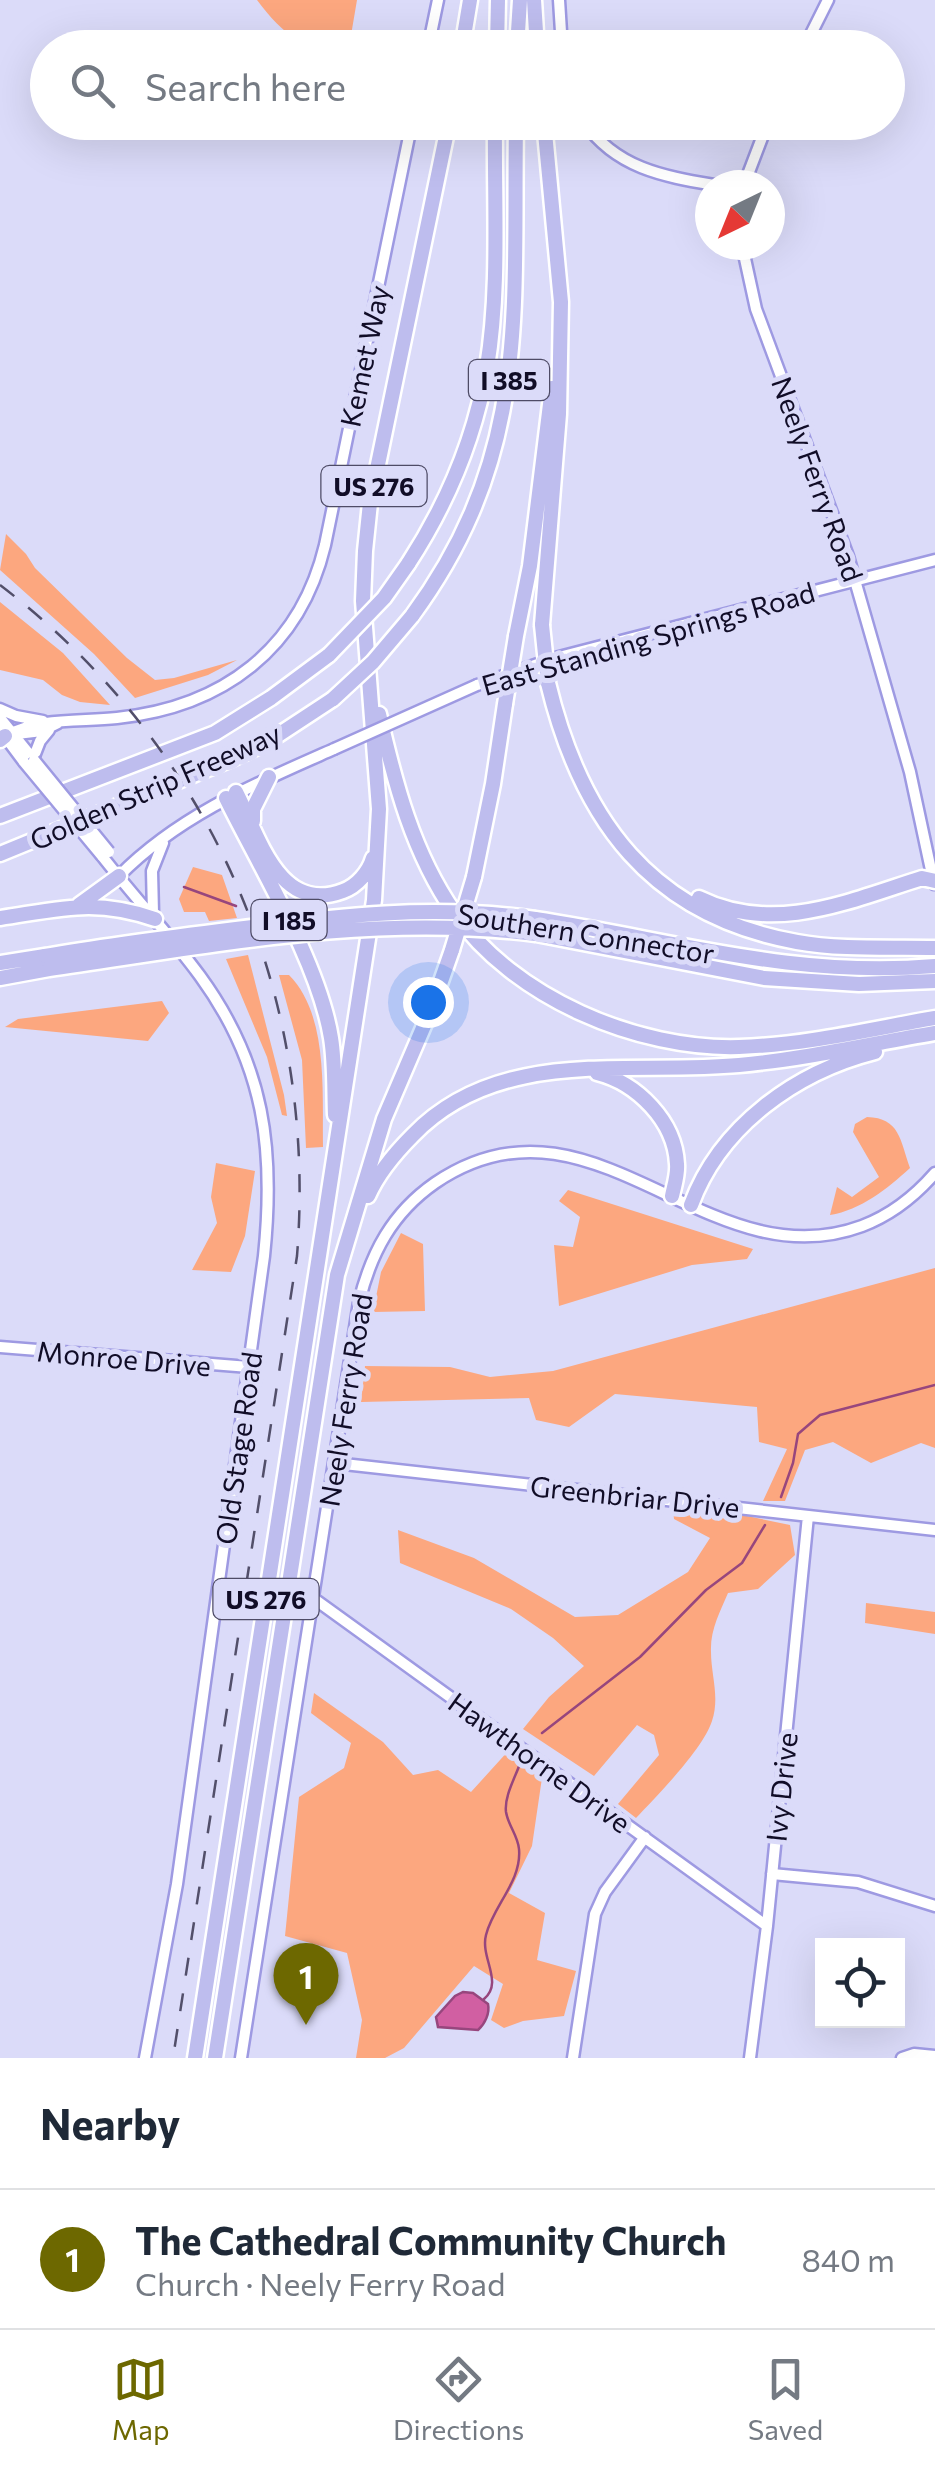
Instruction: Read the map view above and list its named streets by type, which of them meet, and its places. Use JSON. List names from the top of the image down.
{
  "streets": {
    "highway": [
      "I 385",
      "US 276",
      "Golden Strip Freeway",
      "I 185",
      "Southern Connector"
    ],
    "street": [
      "Kemet Way",
      "Neely Ferry Road",
      "East Standing Springs Road",
      "Monroe Drive",
      "Old Stage Road",
      "Greenbriar Drive",
      "Hawthorne Drive",
      "Ivy Drive"
    ]
  },
  "crossings": [
    ["Kemet Way", "Old Stage Road"],
    ["Neely Ferry Road", "East Standing Springs Road"],
    ["Neely Ferry Road", "Greenbriar Drive"],
    ["Neely Ferry Road", "Hawthorne Drive"],
    ["East Standing Springs Road", "Old Stage Road"],
    ["Monroe Drive", "Old Stage Road"],
    ["Greenbriar Drive", "Ivy Drive"],
    ["Hawthorne Drive", "Ivy Drive"]
  ],
  "north": "bottom left",
  "page": {
    "search": "Search here",
    "pins": "1",
    "heading": "Nearby",
    "list": [
      {
        "mark": "1",
        "name": "The Cathedral Community Church",
        "note": "Church · Neely Ferry Road",
        "value": "840 m"
      }
    ],
    "nav": ["Map", "Directions", "Saved"]
  }
}
